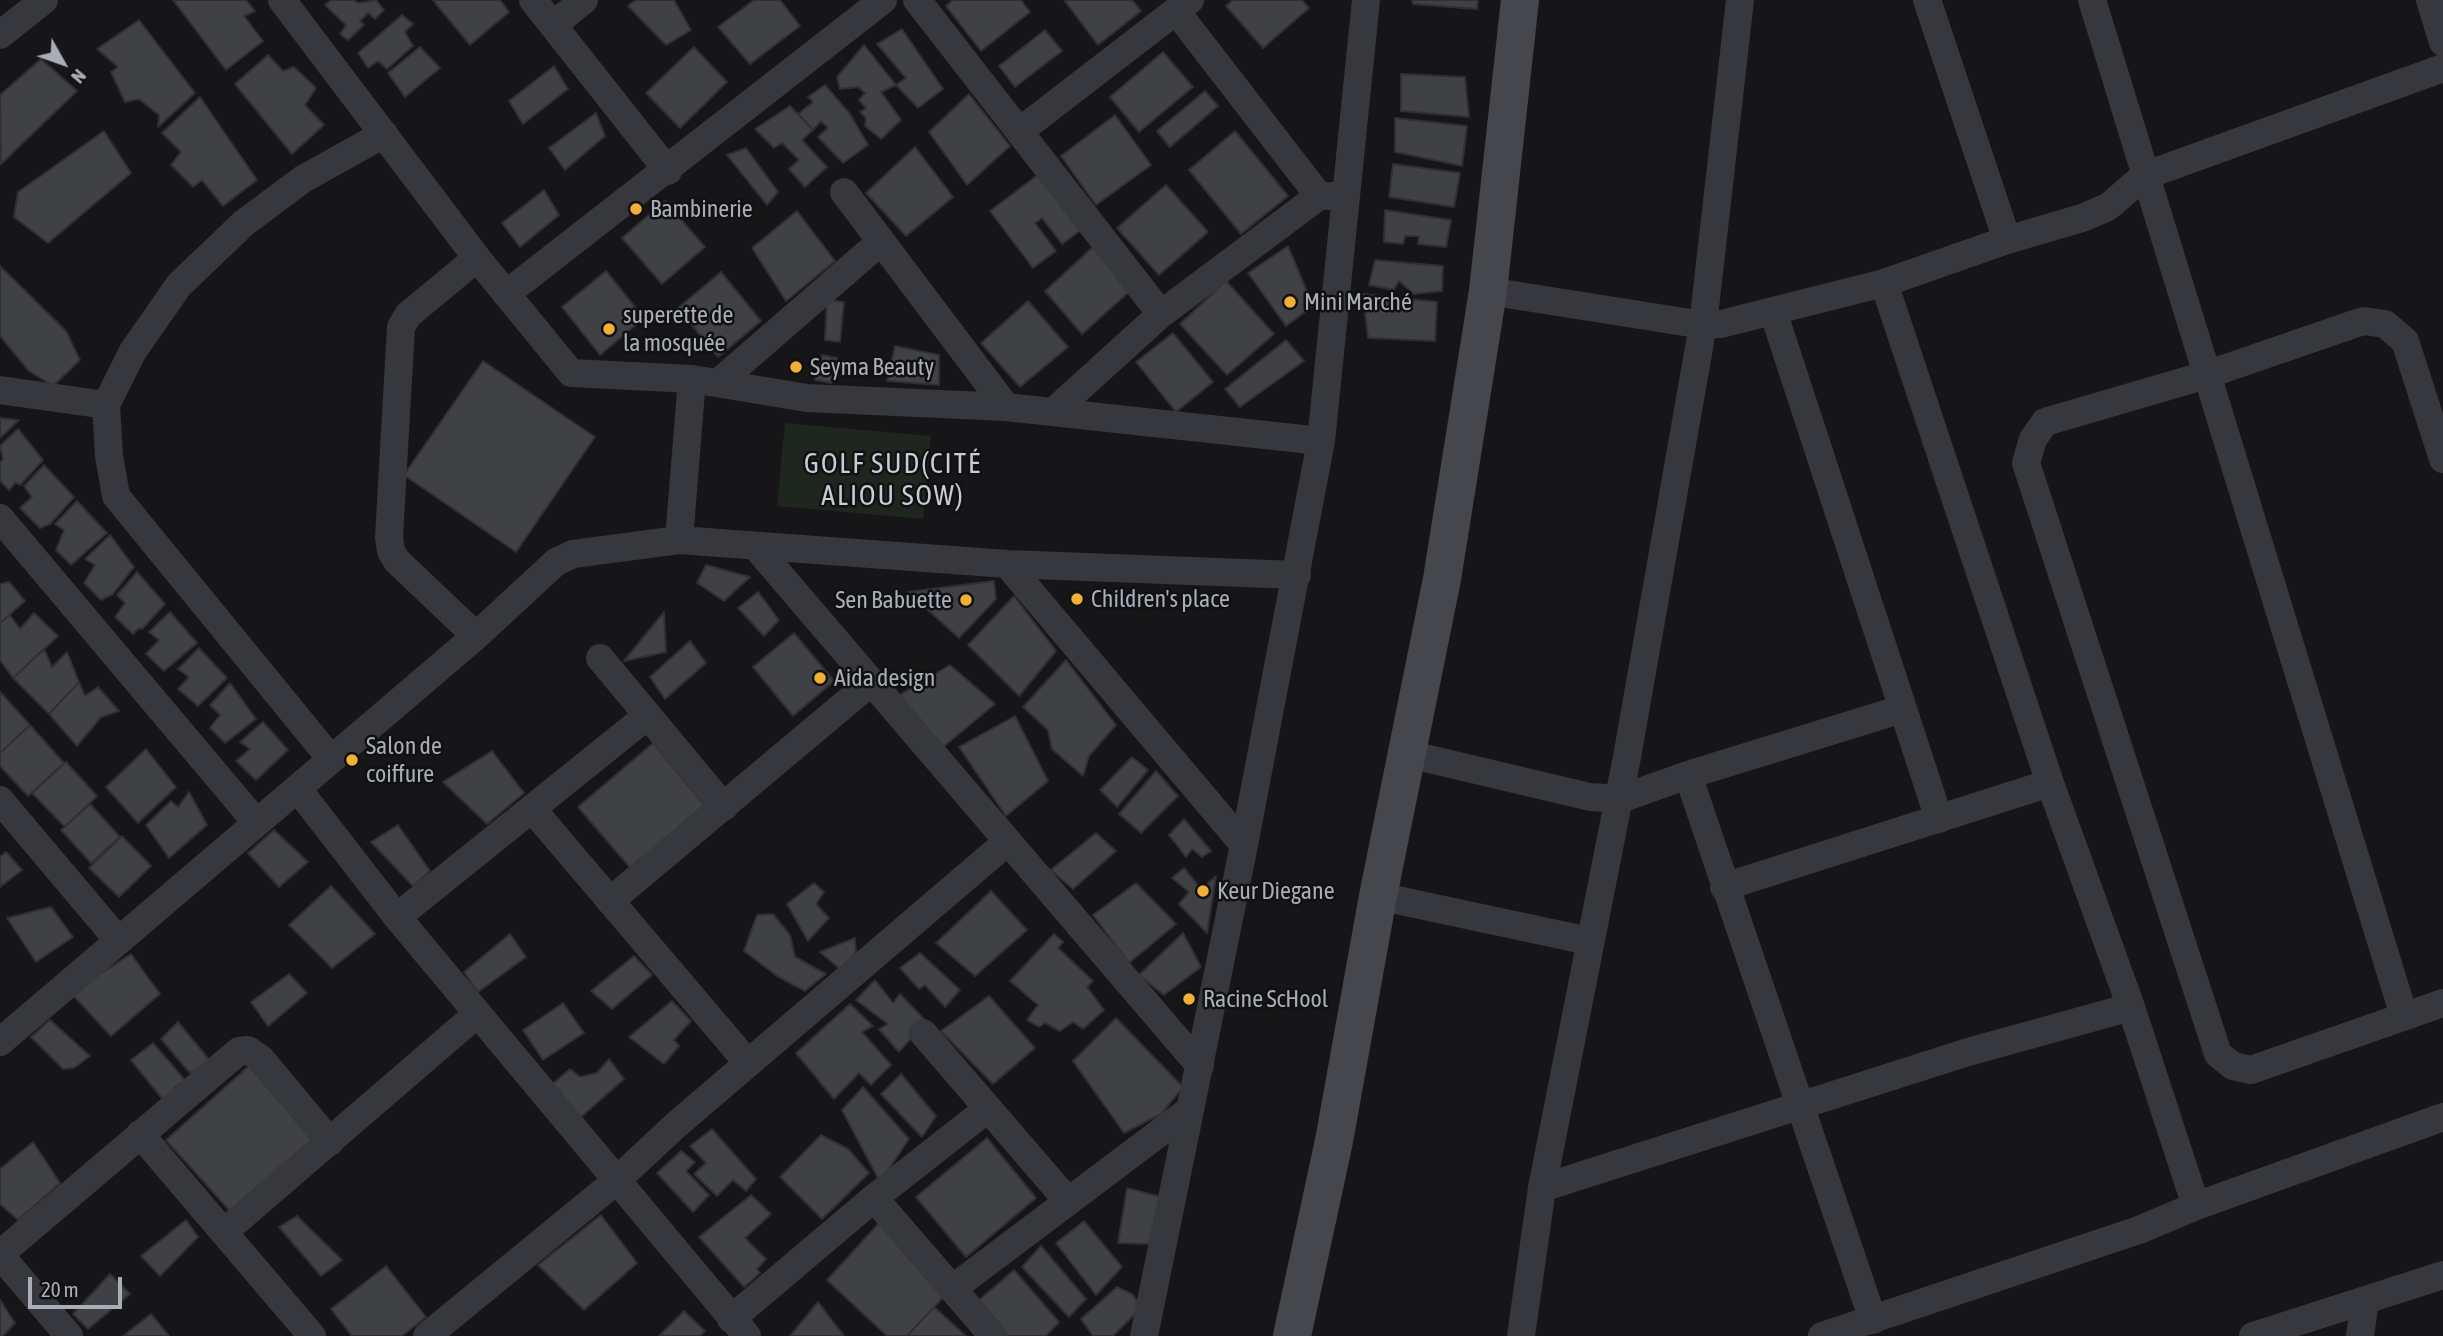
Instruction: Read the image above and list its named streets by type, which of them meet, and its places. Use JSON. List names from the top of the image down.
{
  "districts": ["GOLF SUD(CITÉ ALIOU SOW)"],
  "places": [
    "Bambinerie",
    "Mini Marché",
    "superette de la mosquée",
    "Seyma Beauty",
    "Children's place",
    "Sen Babuette",
    "Aida design",
    "Salon de coiffure",
    "Keur Diegane",
    "Racine ScHool"
  ],
  "scale_bar": "20 m",
  "north": "bottom right"
}
